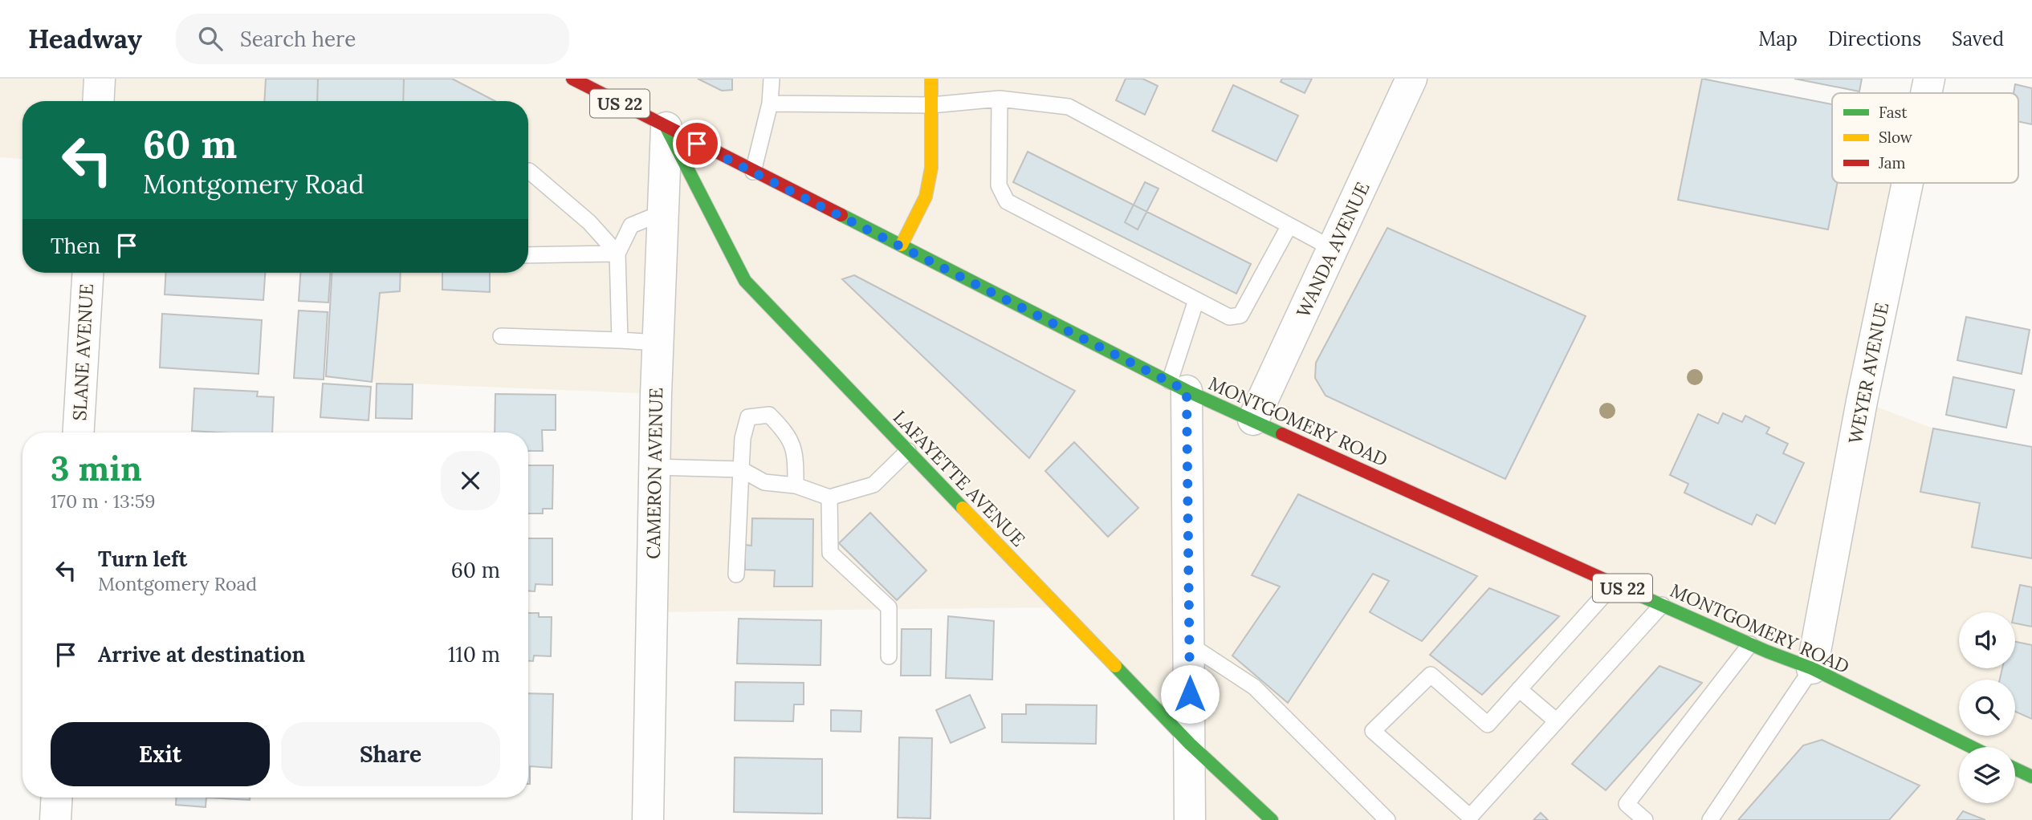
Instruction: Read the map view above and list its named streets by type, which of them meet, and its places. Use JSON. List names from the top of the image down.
{
  "streets": {
    "main road": ["US 22", "MONTGOMERY ROAD", "LAFAYETTE AVENUE"],
    "street": [
      "WANDA AVENUE",
      "SLANE AVENUE",
      "WEYER AVENUE",
      "CAMERON AVENUE"
    ]
  },
  "crossings": [
    ["WANDA AVENUE", "MONTGOMERY ROAD"],
    ["WEYER AVENUE", "MONTGOMERY ROAD"],
    ["MONTGOMERY ROAD", "CAMERON AVENUE"],
    ["MONTGOMERY ROAD", "LAFAYETTE AVENUE"],
    ["CAMERON AVENUE", "LAFAYETTE AVENUE"]
  ],
  "legend": ["Fast", "Slow", "Jam"],
  "page": {
    "header": "Headway",
    "search": "Search here",
    "nav": ["Map", "Directions", "Saved"],
    "turn": ["60 m", "Montgomery Road"],
    "then": "Then",
    "heading": ["3 min", "170 m · 13:59"],
    "list": [
      {
        "name": "Turn left",
        "note": "Montgomery Road",
        "value": "60 m"
      },
      {
        "name": "Arrive at destination",
        "value": "110 m"
      }
    ],
    "buttons": ["Exit", "Share"]
  }
}
